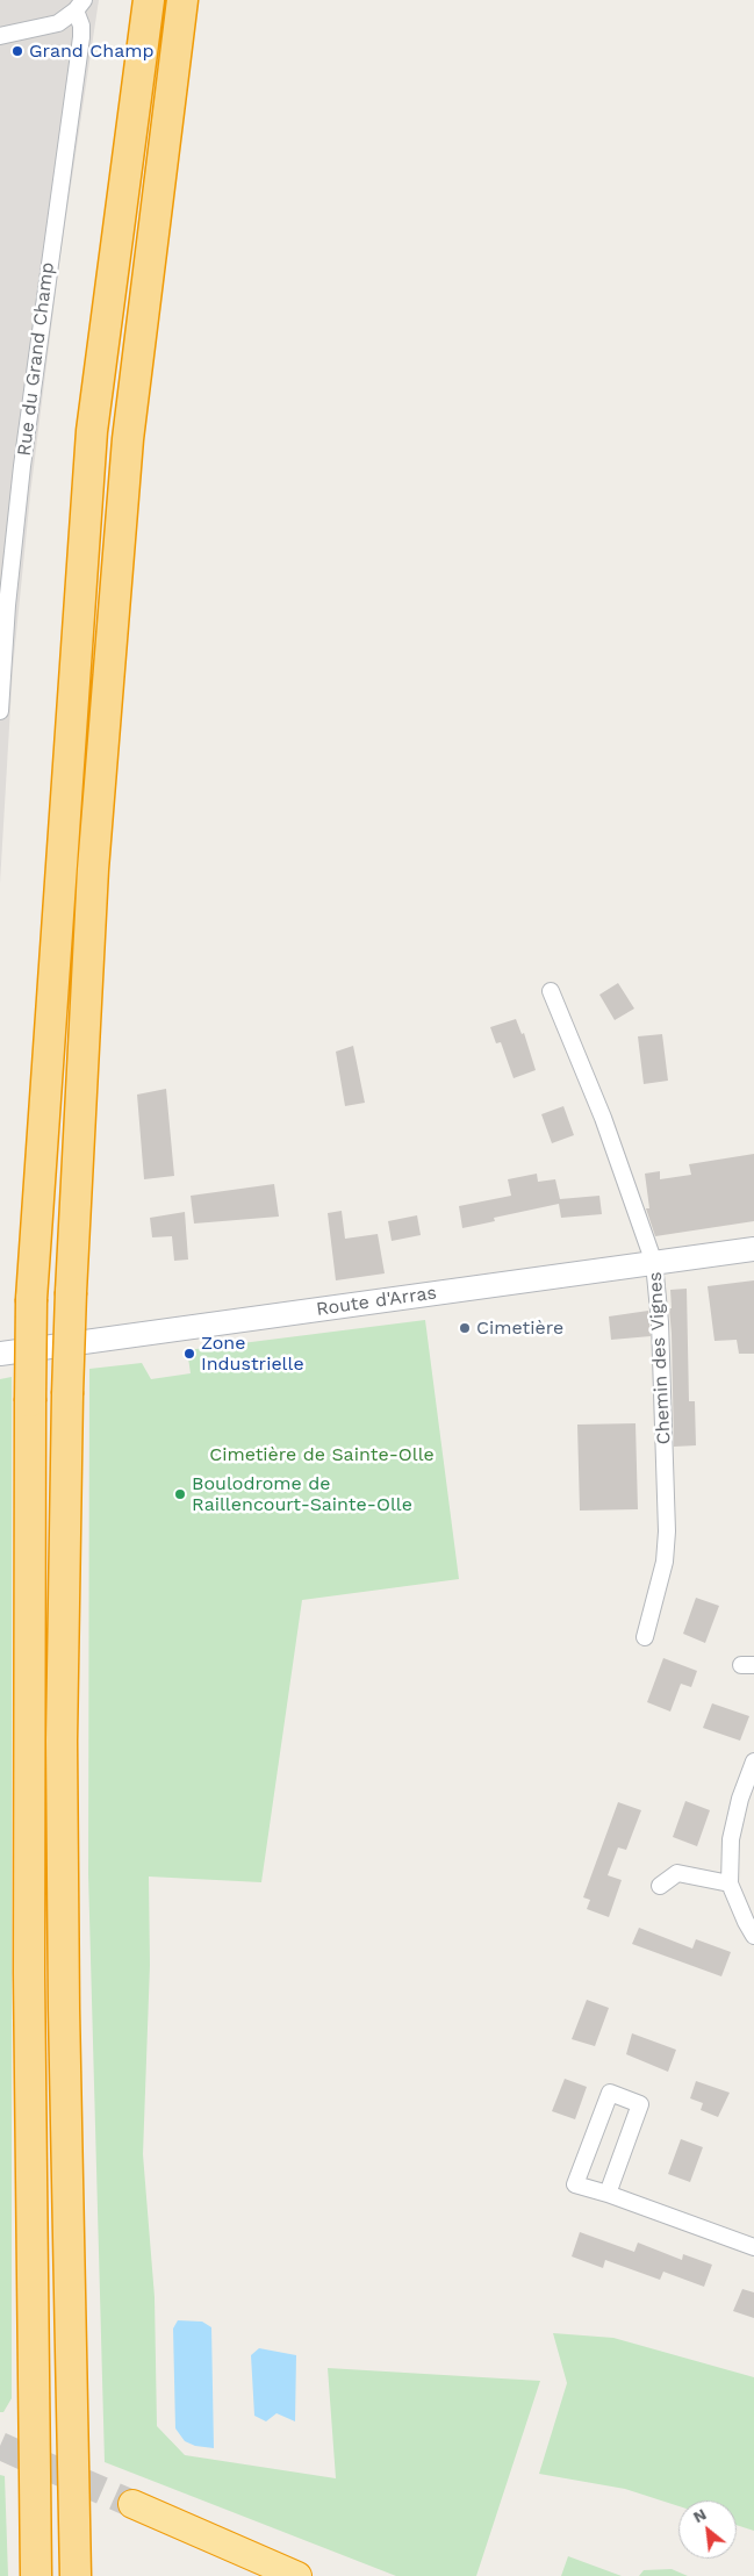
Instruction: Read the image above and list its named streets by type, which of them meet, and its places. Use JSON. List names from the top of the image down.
{
  "streets": {
    "main road": ["Route d'Arras"],
    "street": ["Rue du Grand Champ", "Chemin des Vignes"]
  },
  "crossings": [
    ["Route d'Arras", "Chemin des Vignes"]
  ],
  "parks": ["Cimetière de Sainte-Olle"],
  "places": [
    "Grand Champ",
    "Cimetière",
    "Zone Industrielle",
    "Boulodrome de Raillencourt-Sainte-Olle"
  ],
  "north": "top left"
}
